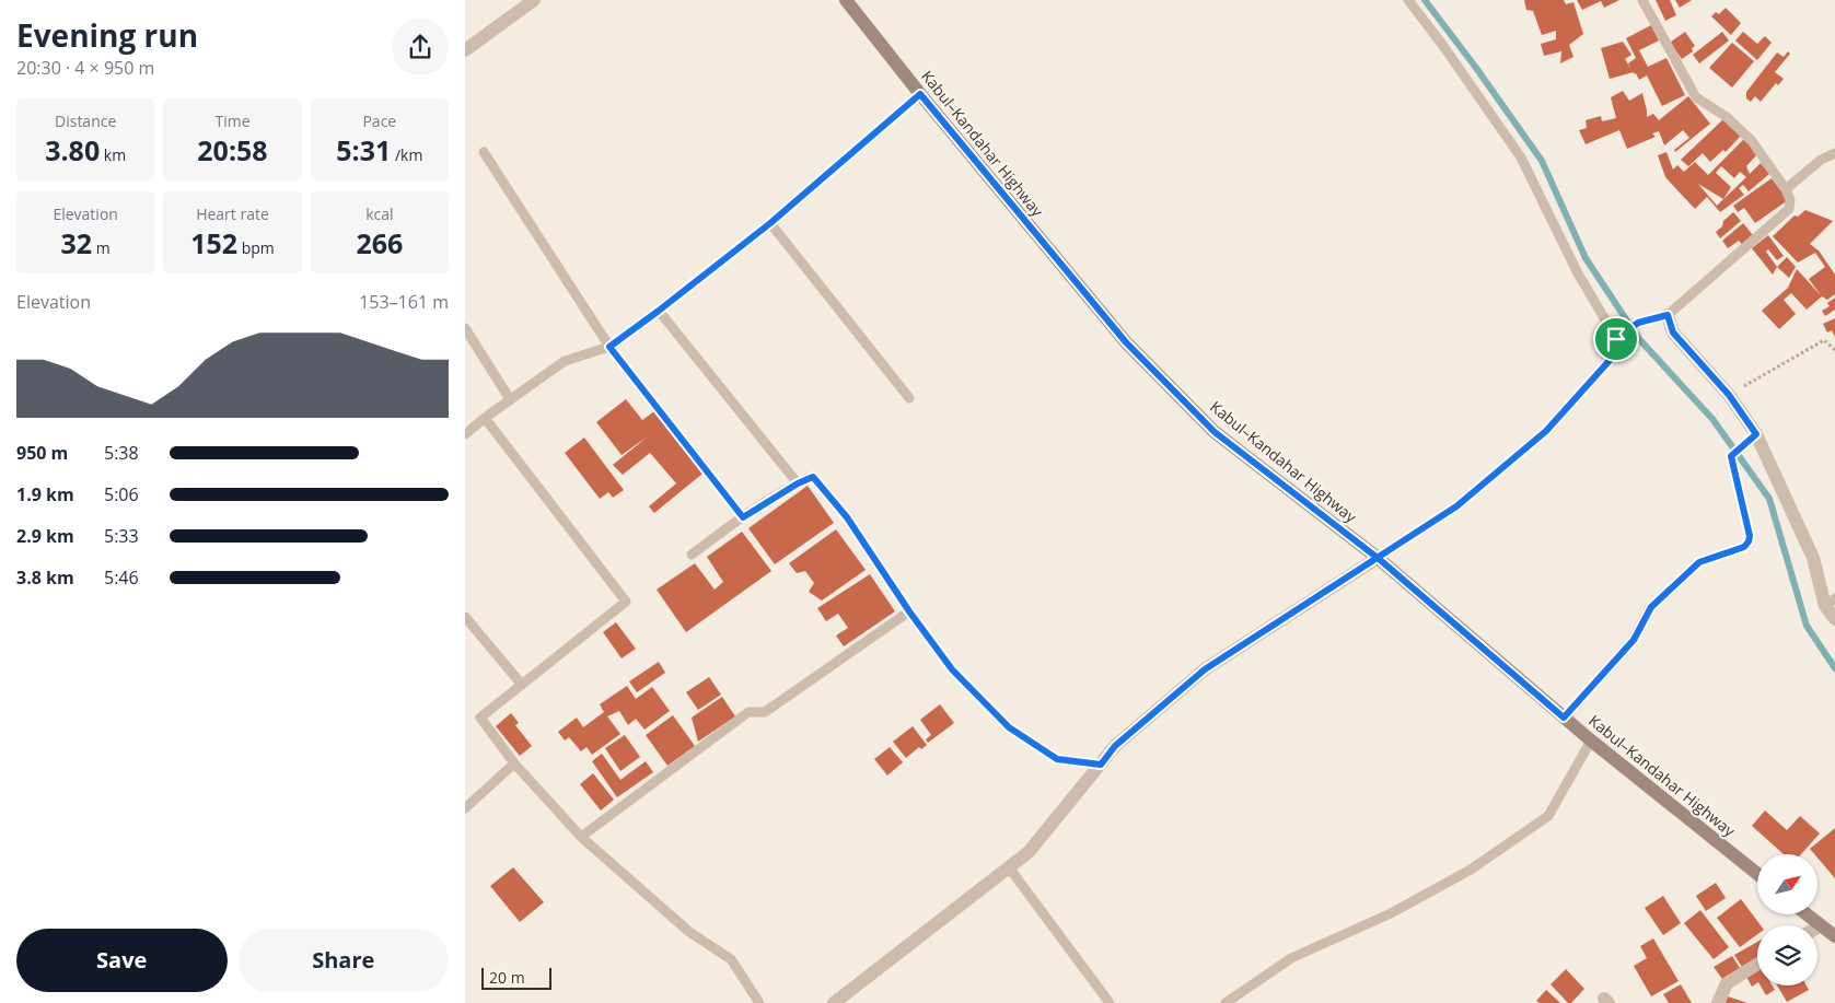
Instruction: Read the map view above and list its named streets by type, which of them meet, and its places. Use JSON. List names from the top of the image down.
{
  "streets": {
    "main road": ["Kabul–Kandahar Highway"]
  },
  "scale_bar": "20 m",
  "north": "top right",
  "page": {
    "heading": ["Evening run", "20:30 · 4 × 950 m"],
    "stats": [
      ["Distance", "3.80 km"],
      ["Time", "20:58"],
      ["Pace", "5:31 /km"],
      ["Elevation", "32 m"],
      ["Heart rate", "152 bpm"],
      ["kcal", "266"]
    ],
    "chart": ["Elevation", "153–161 m"],
    "list": [
      {
        "name": "950 m",
        "note": "5:38"
      },
      {
        "name": "1.9 km",
        "note": "5:06"
      },
      {
        "name": "2.9 km",
        "note": "5:33"
      },
      {
        "name": "3.8 km",
        "note": "5:46"
      }
    ],
    "buttons": ["Save", "Share"],
    "scale": "20 m"
  }
}
